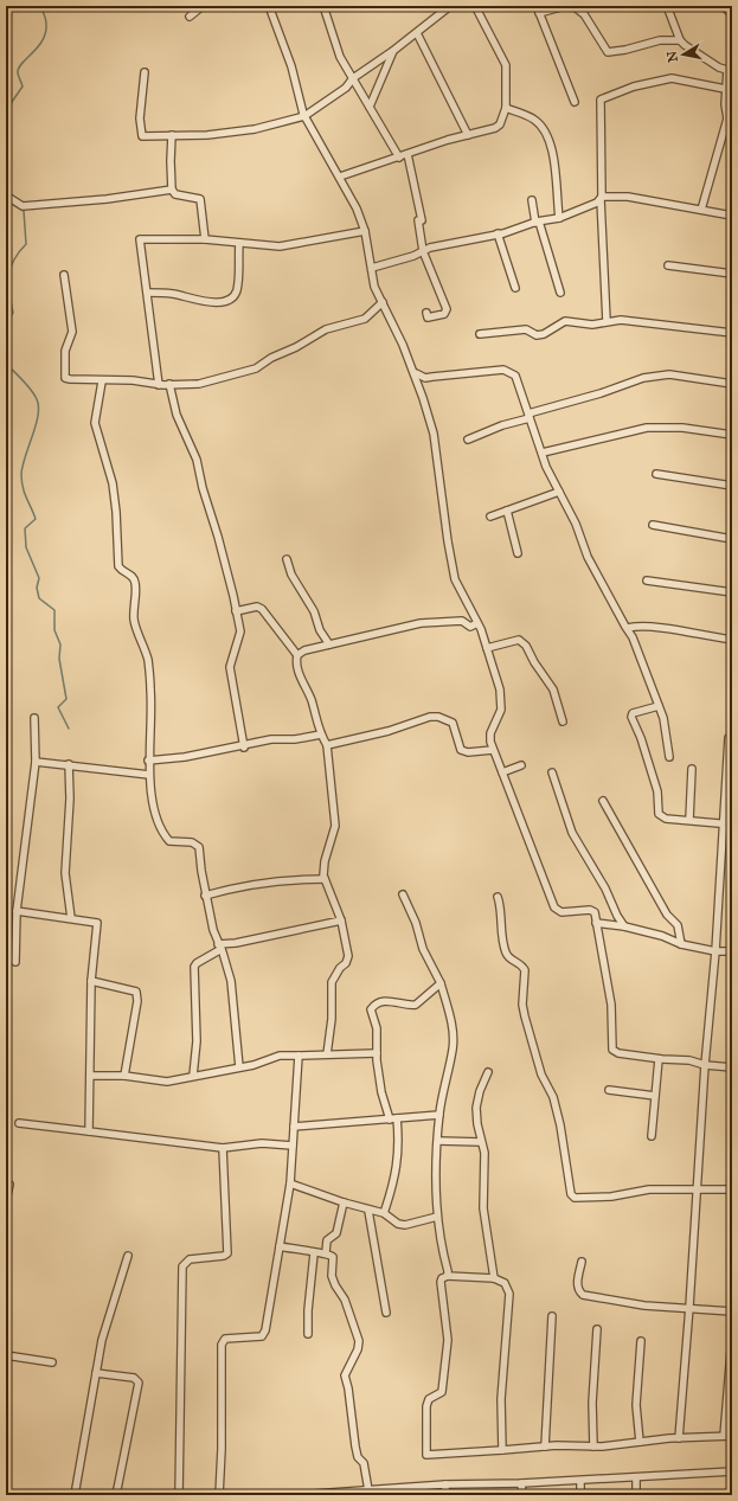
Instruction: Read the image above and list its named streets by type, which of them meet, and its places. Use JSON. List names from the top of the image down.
{
  "north": "left"
}
